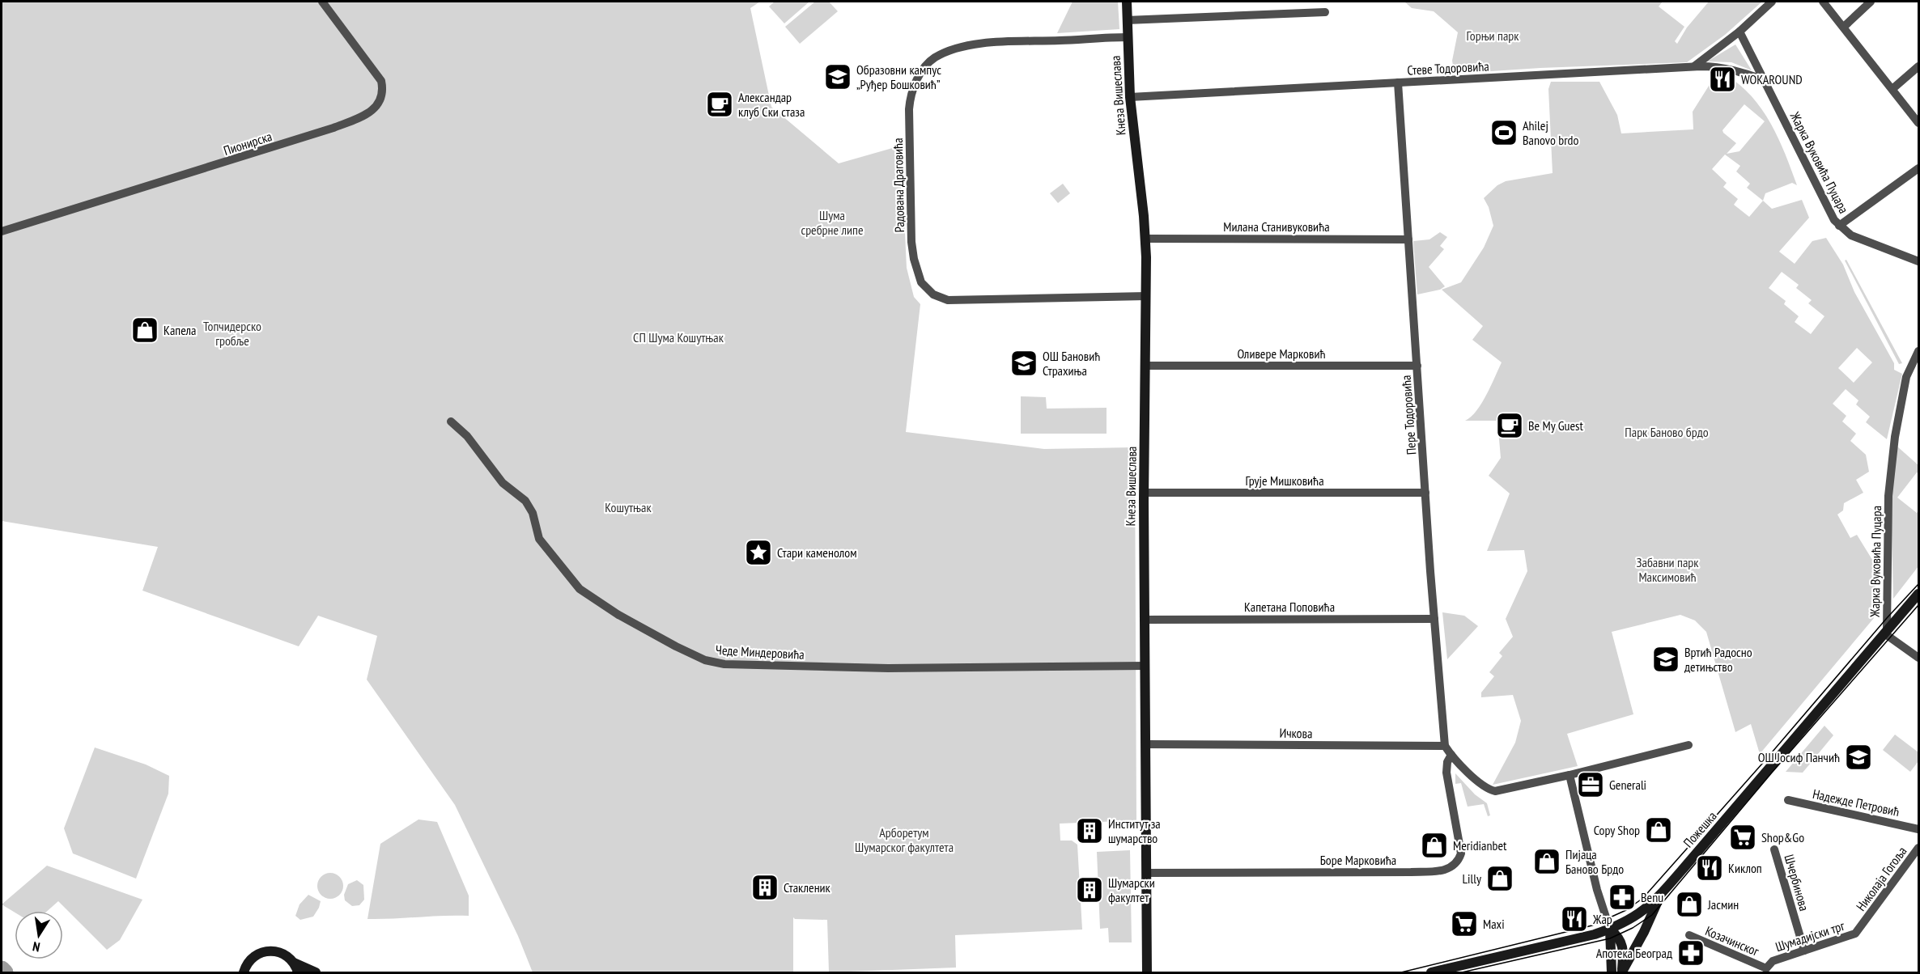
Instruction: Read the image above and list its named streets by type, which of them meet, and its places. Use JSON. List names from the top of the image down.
{
  "streets": {
    "street": [
      "Стеве Тодоровића",
      "Кнеза Вишеслава",
      "Пионирска",
      "Жарка Вуковића Пуцара",
      "Радована Драговића",
      "Милана Станивуковића",
      "Оливере Марковић",
      "Пере Тодоровића",
      "Грује Мишковића",
      "Капетана Поповића",
      "Чеде Миндеровића",
      "Ичкова",
      "Надежде Петровић",
      "Пожешка",
      "Боре Марковића",
      "Николаја Гогоља",
      "Шчербинова",
      "Шумадијски трг",
      "Козачинског"
    ]
  },
  "crossings": [
    ["Стеве Тодоровића", "Кнеза Вишеслава"],
    ["Стеве Тодоровића", "Жарка Вуковића Пуцара"],
    ["Стеве Тодоровића", "Пере Тодоровића"],
    ["Кнеза Вишеслава", "Радована Драговића"],
    ["Кнеза Вишеслава", "Милана Станивуковића"],
    ["Кнеза Вишеслава", "Оливере Марковић"],
    ["Кнеза Вишеслава", "Грује Мишковића"],
    ["Кнеза Вишеслава", "Капетана Поповића"],
    ["Кнеза Вишеслава", "Чеде Миндеровића"],
    ["Кнеза Вишеслава", "Ичкова"],
    ["Кнеза Вишеслава", "Боре Марковића"],
    ["Жарка Вуковића Пуцара", "Пожешка"],
    ["Милана Станивуковића", "Пере Тодоровића"],
    ["Оливере Марковић", "Пере Тодоровића"],
    ["Пере Тодоровића", "Грује Мишковића"],
    ["Пере Тодоровића", "Капетана Поповића"],
    ["Пере Тодоровића", "Ичкова"],
    ["Николаја Гогоља", "Шумадијски трг"],
    ["Шчербинова", "Шумадијски трг"],
    ["Шумадијски трг", "Козачинског"]
  ],
  "parks": [
    "Горњи парк",
    "Шума сребрне липе",
    "Топчидерско гробље",
    "СП Шума Кошутњак",
    "Парк Баново брдо",
    "Кошутњак",
    "Забавни парк Максимовић",
    "Арборетум Шумарског факултета"
  ],
  "places": {
    "school or university": [
      "Образовни кампус „Руђер Бошковић”",
      "ОШ Бановић Страхиња",
      "Вртић Радосно детињство",
      "ОШ Јосиф Панчић"
    ],
    "restaurant": ["WOKAROUND", "Киклоп", "Жар"],
    "cafe": ["Александар клуб Ски стаза", "Be My Guest"],
    "sports": ["Ahilej Banovo brdo"],
    "shop": [
      "Капела",
      "Copy Shop",
      "Meridianbet",
      "Пијаца Баново Брдо",
      "Lilly",
      "Јасмин"
    ],
    "place": ["Стари каменолом"],
    "office": ["Generali"],
    "building": ["Институт за шумарство", "Стакленик", "Шумарски факултет"],
    "supermarket": ["Shop&Go", "Maxi"],
    "pharmacy": ["Benu", "Апотека Београд"]
  },
  "north": "bottom"
}
